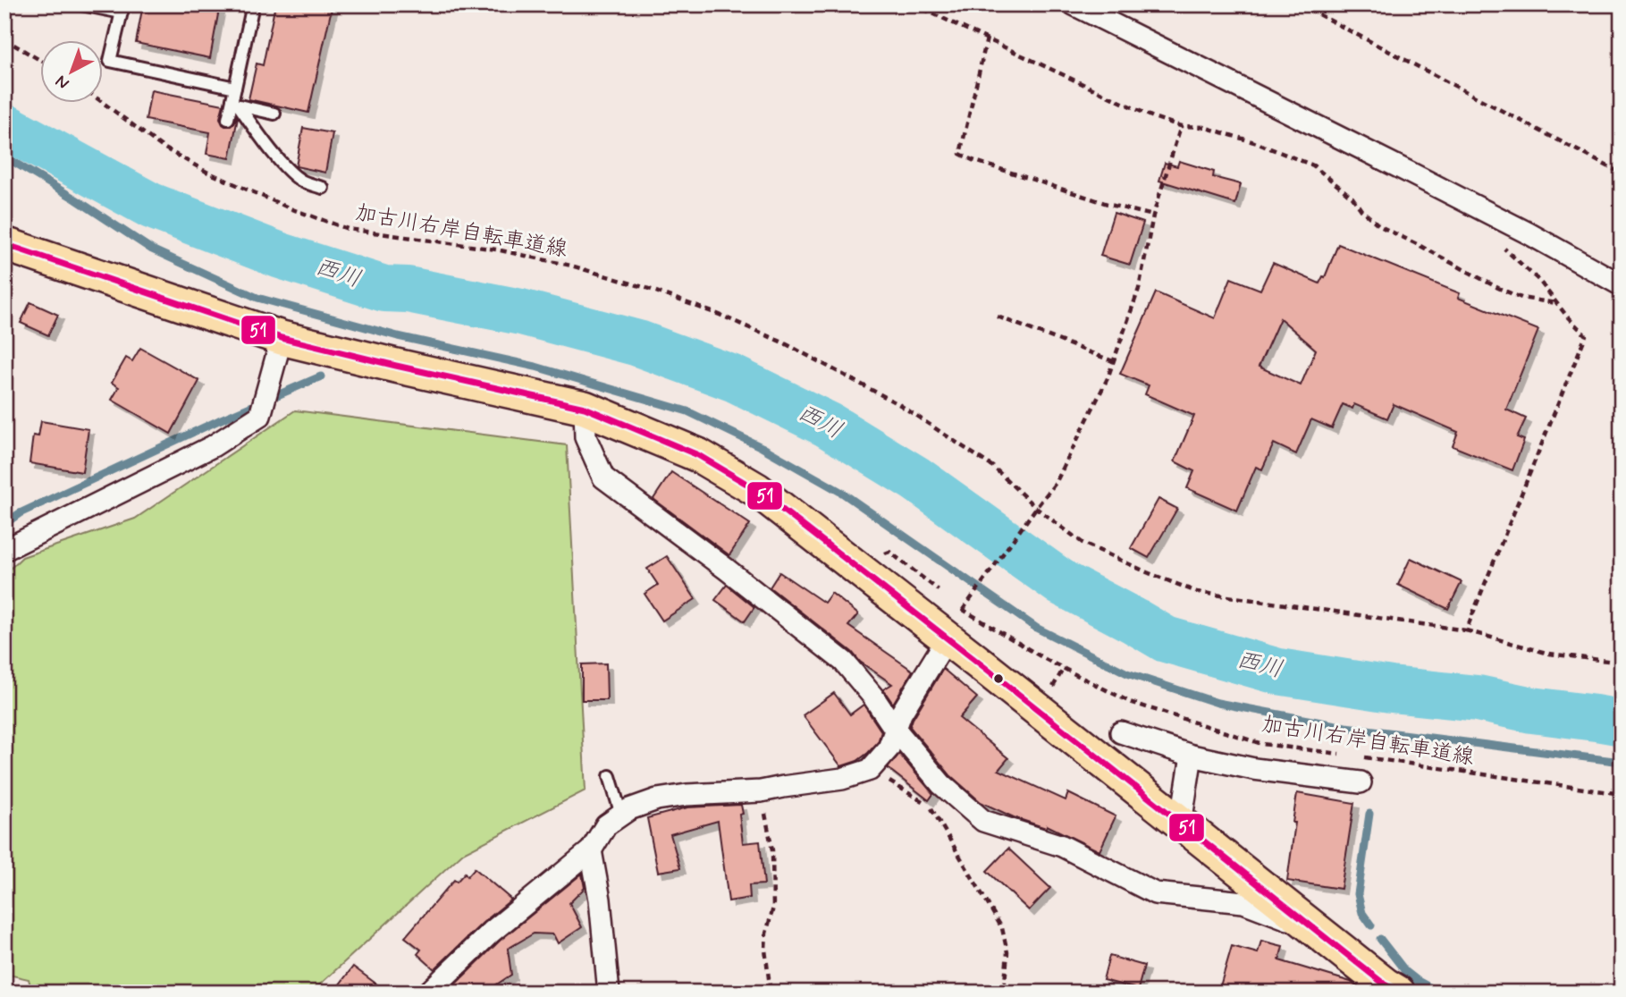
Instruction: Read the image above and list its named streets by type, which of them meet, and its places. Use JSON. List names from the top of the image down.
{
  "streets": {
    "path": ["加古川右岸自転車道線"]
  },
  "water": ["西川"],
  "lines": ["transit line 51"],
  "north": "bottom left"
}
